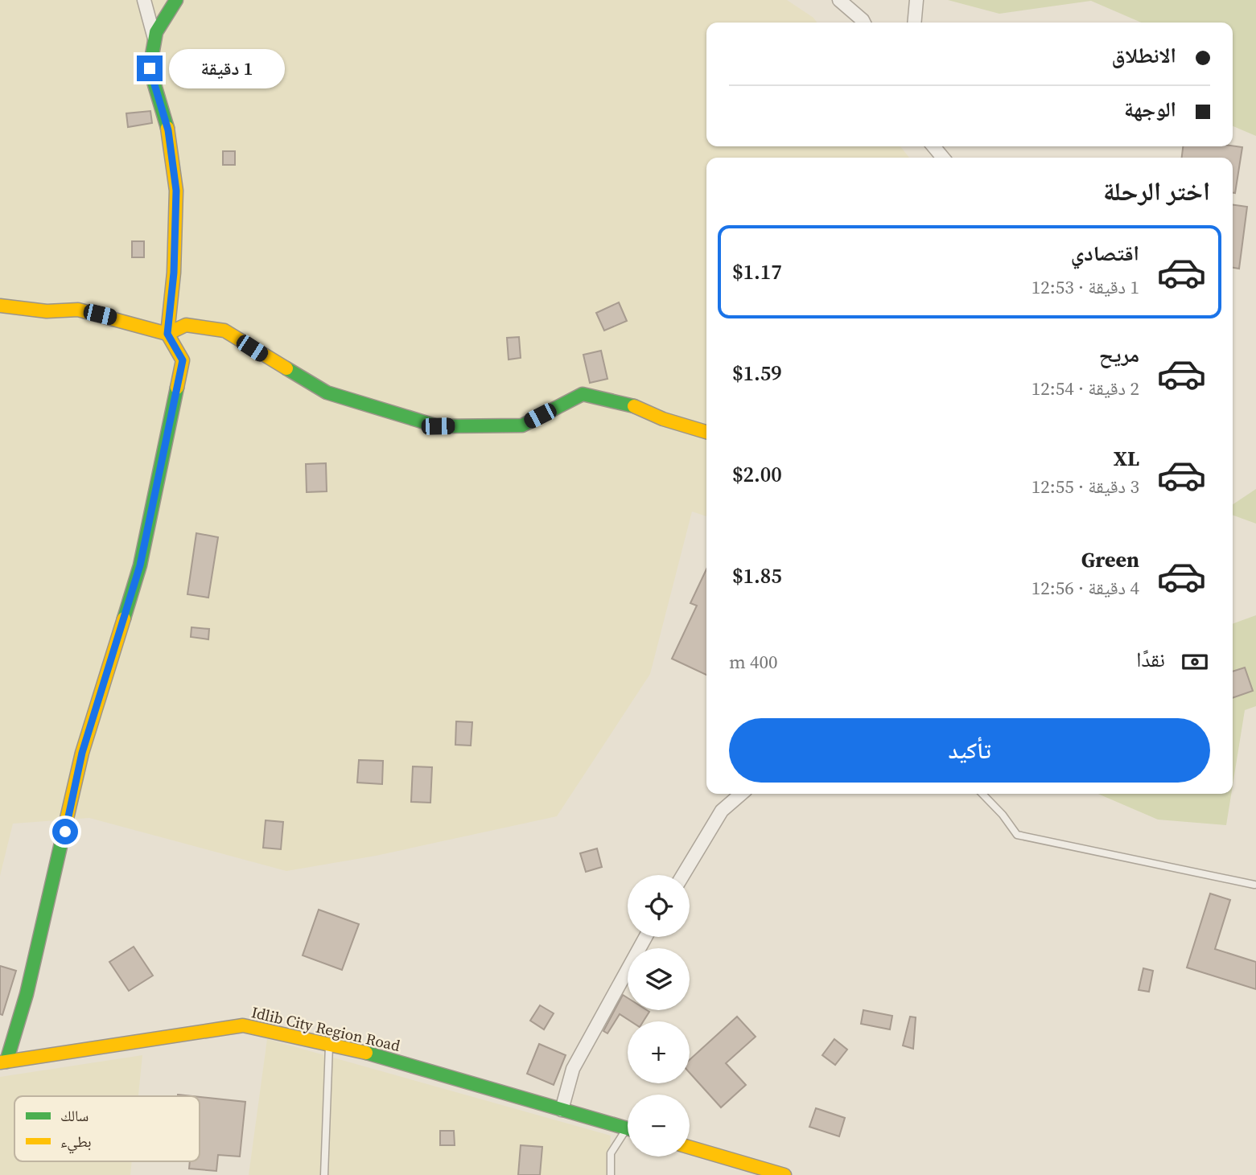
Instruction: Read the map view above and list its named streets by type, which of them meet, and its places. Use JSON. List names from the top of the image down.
{
  "streets": {
    "street": ["Idlib City Region Road"]
  },
  "legend": ["سالك", "بطيء"],
  "page": {
    "banner": ["الانطلاق", "الوجهة"],
    "bubble": "1 دقيقة",
    "heading": "اختر الرحلة",
    "list": [
      {
        "name": "اقتصادي",
        "note": "1 دقيقة · 12:53",
        "value": "$1.17"
      },
      {
        "name": "مريح",
        "note": "2 دقيقة · 12:54",
        "value": "$1.59"
      },
      {
        "name": "XL",
        "note": "3 دقيقة · 12:55",
        "value": "$2.00"
      },
      {
        "name": "Green",
        "note": "4 دقيقة · 12:56",
        "value": "$1.85"
      }
    ],
    "pay": ["نقدًا", "400 m"],
    "buttons": "تأكيد",
    "map_buttons": ["+", "−"]
  }
}
